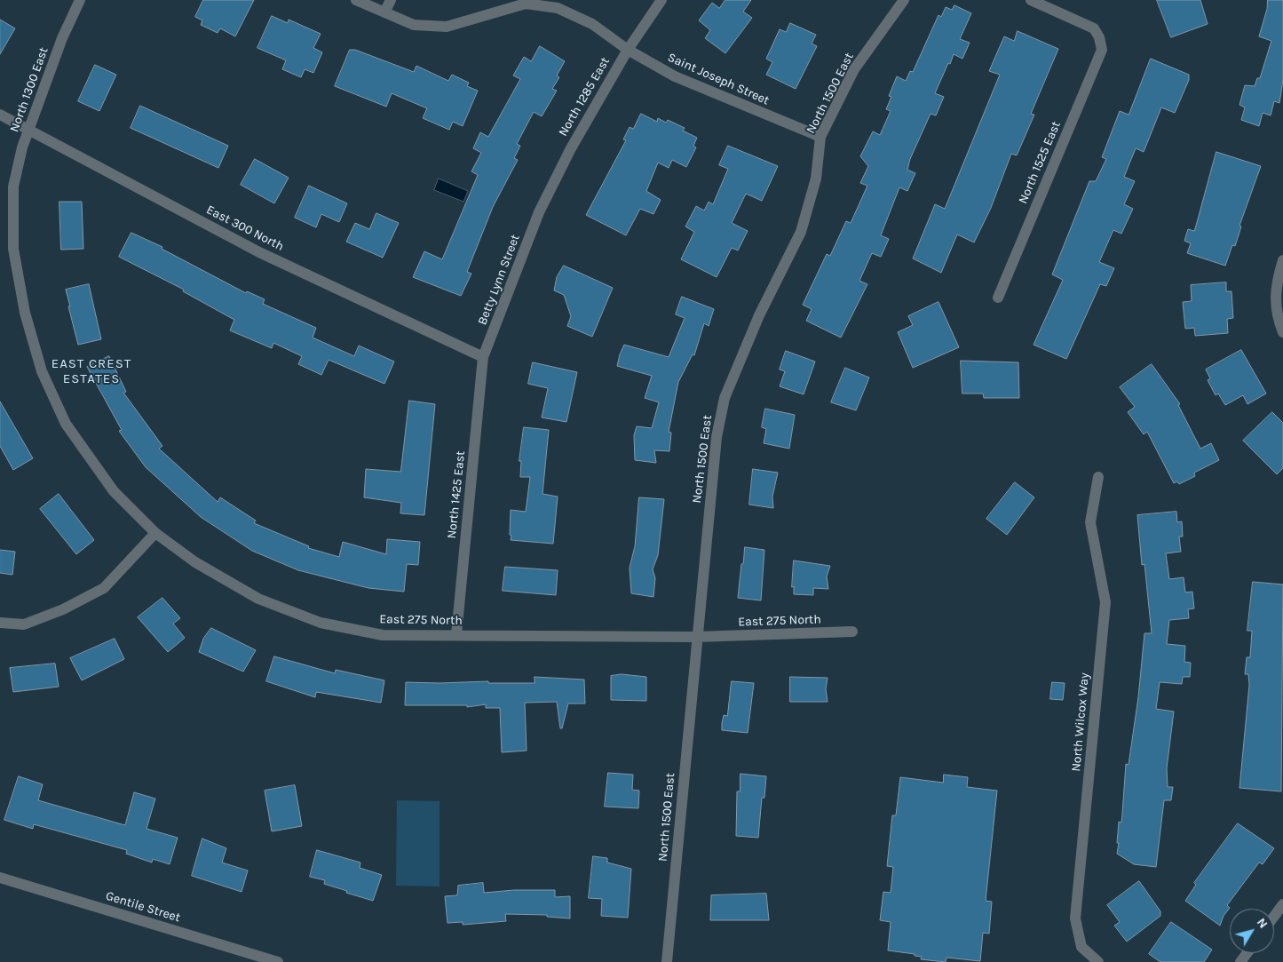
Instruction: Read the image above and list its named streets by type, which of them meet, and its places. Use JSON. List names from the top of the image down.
{
  "streets": {
    "street": [
      "Saint Joseph Street",
      "North 1300 East",
      "North 1500 East",
      "North 1285 East",
      "North 1525 East",
      "East 300 North",
      "Betty Lynn Street",
      "North 1425 East",
      "East 275 North",
      "North Wilcox Way",
      "Gentile Street"
    ]
  },
  "crossings": [
    ["Saint Joseph Street", "North 1500 East"],
    ["Saint Joseph Street", "North 1285 East"],
    ["North 1300 East", "East 300 North"],
    ["North 1300 East", "East 275 North"],
    ["North 1500 East", "East 275 North"],
    ["North 1285 East", "Betty Lynn Street"],
    ["East 300 North", "Betty Lynn Street"],
    ["East 300 North", "North 1425 East"],
    ["Betty Lynn Street", "North 1425 East"],
    ["North 1425 East", "East 275 North"]
  ],
  "districts": ["EAST CREST ESTATES"],
  "north": "top right"
}
